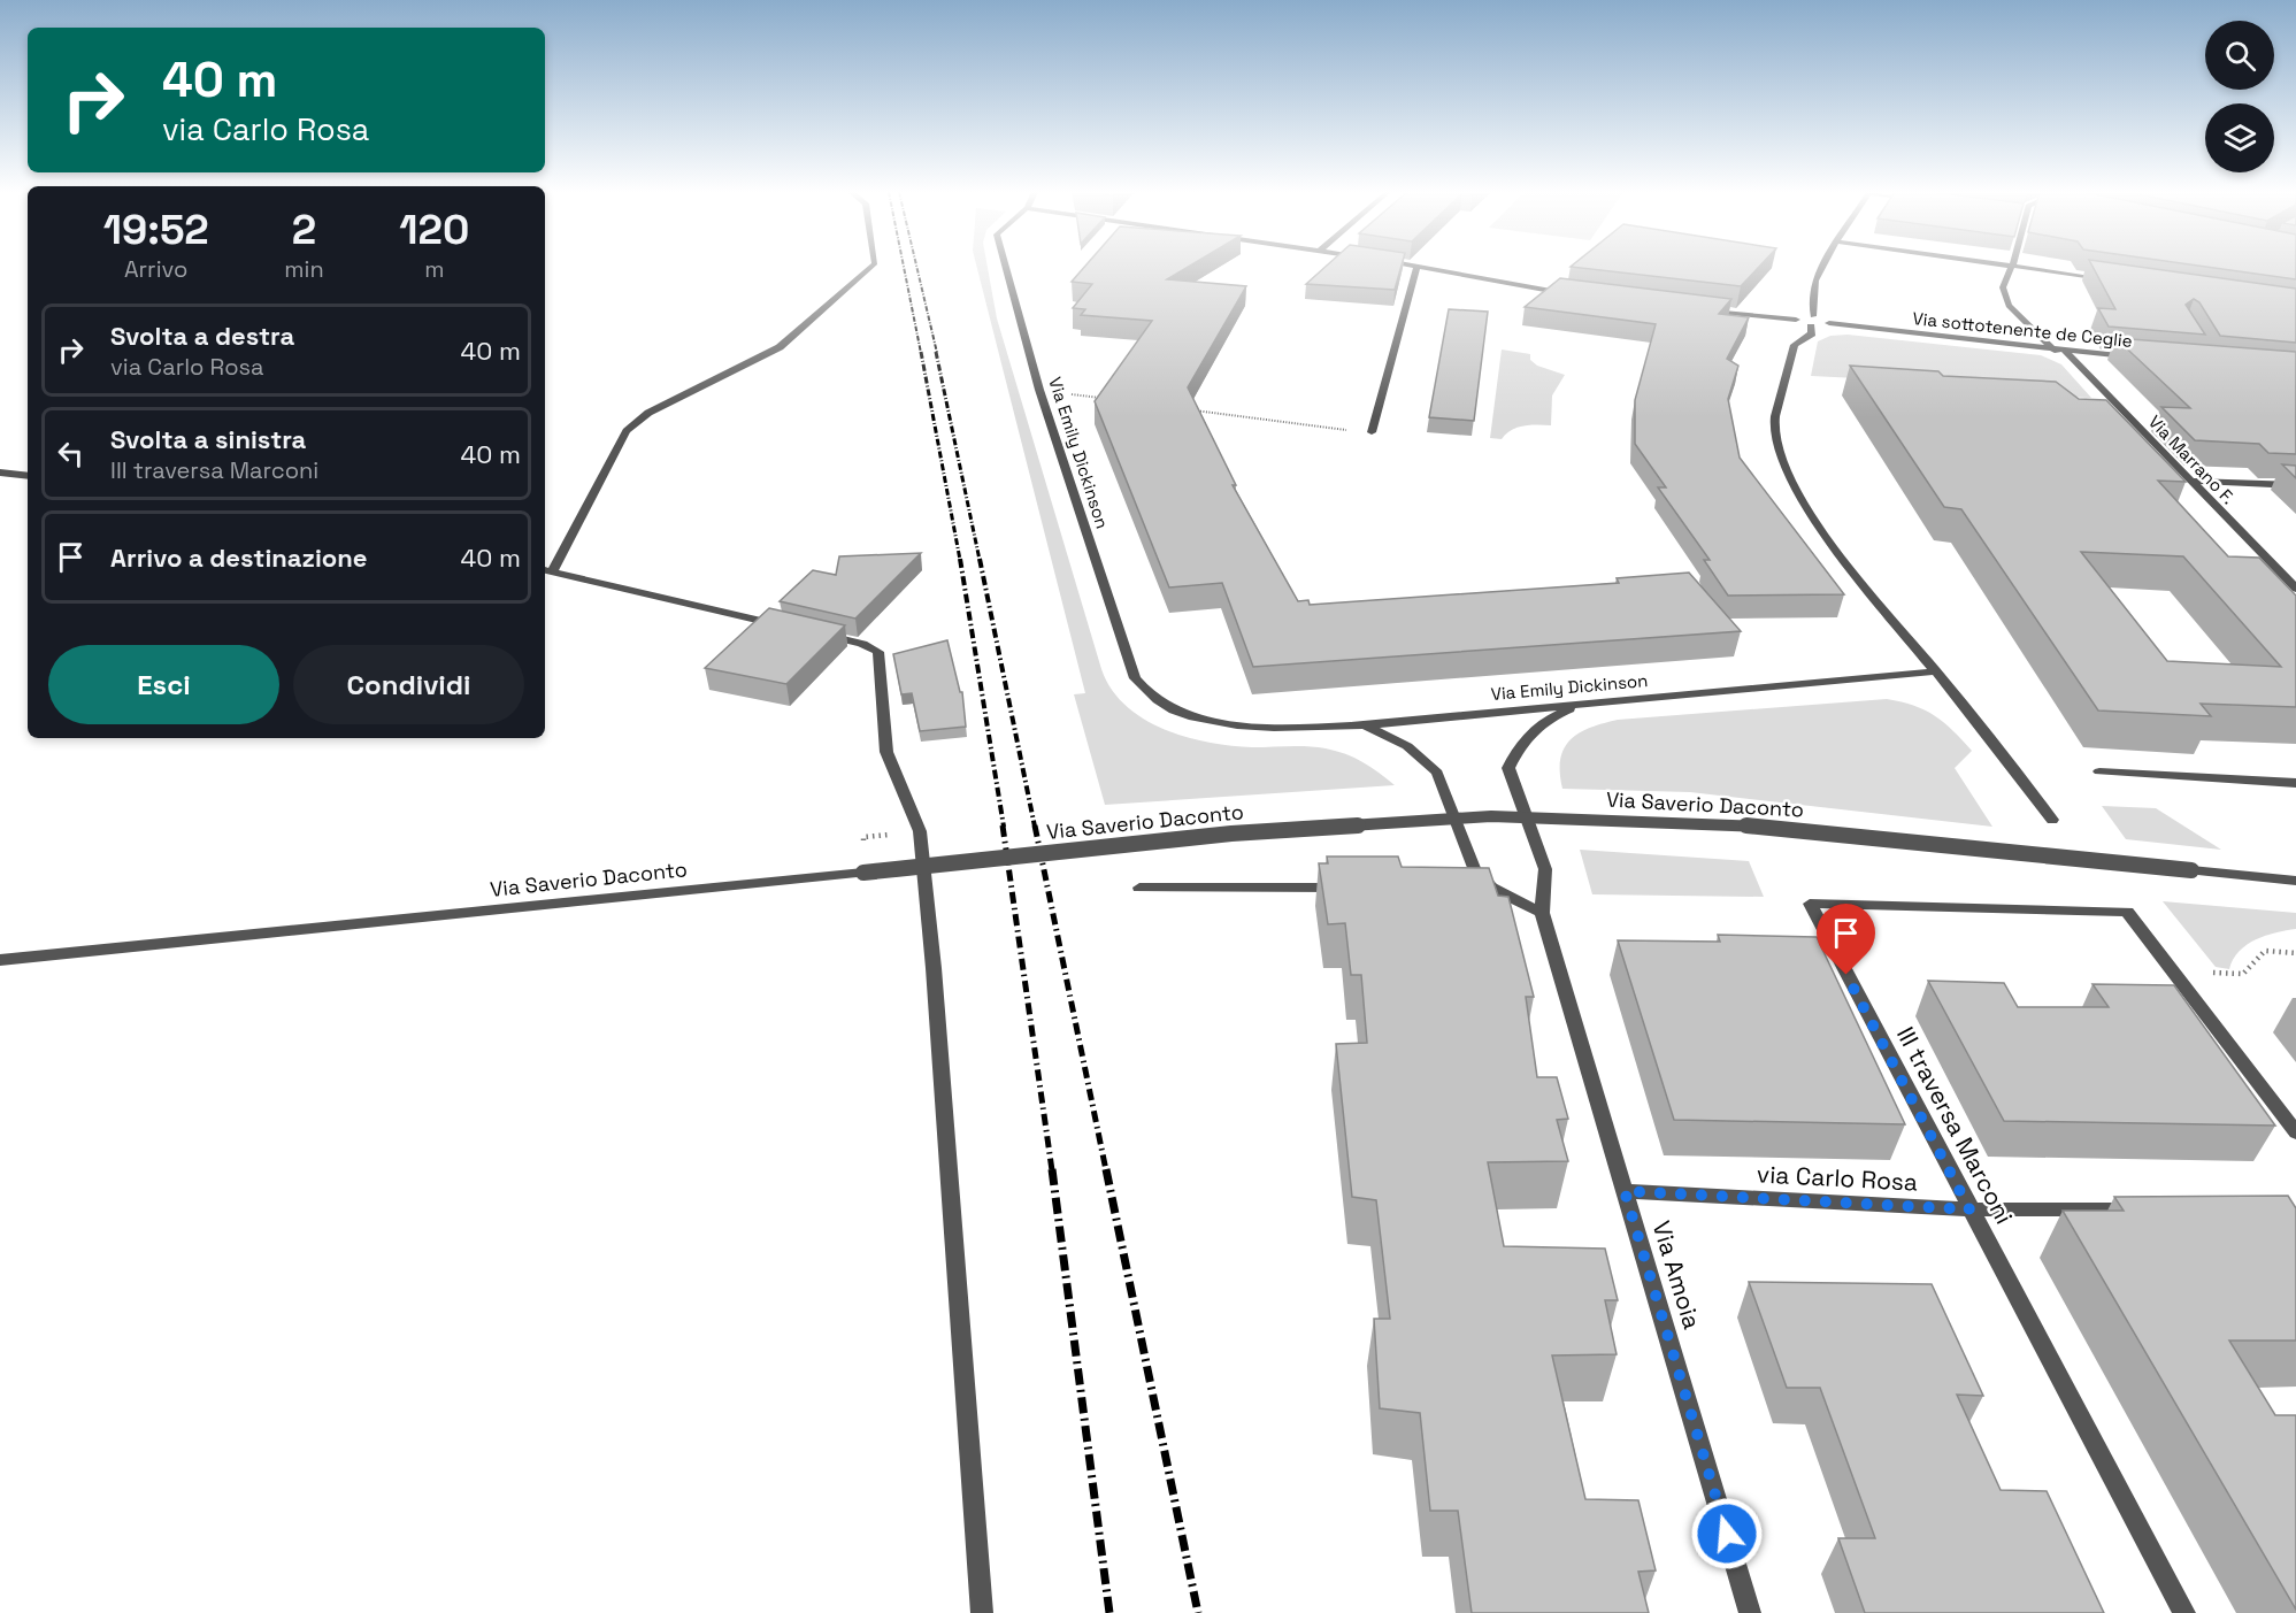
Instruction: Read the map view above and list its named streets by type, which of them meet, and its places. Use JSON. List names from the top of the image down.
{
  "streets": {
    "street": [
      "Via sottotenente de Ceglie",
      "Via Emily Dickinson",
      "Via Marrano F.",
      "Via Saverio Daconto",
      "III traversa Marconi",
      "via Carlo Rosa",
      "Via Amoia"
    ]
  },
  "crossings": [
    ["Via sottotenente de Ceglie", "Via Marrano F."],
    ["III traversa Marconi", "via Carlo Rosa"],
    ["via Carlo Rosa", "Via Amoia"]
  ],
  "page": {
    "turn": ["40 m", "via Carlo Rosa"],
    "eta": [
      "19:52",
      "Arrivo",
      "2",
      "min",
      "120",
      "m"
    ],
    "list": [
      {
        "name": "Svolta a destra",
        "note": "via Carlo Rosa",
        "value": "40 m"
      },
      {
        "name": "Svolta a sinistra",
        "note": "III traversa Marconi",
        "value": "40 m"
      },
      {
        "name": "Arrivo a destinazione",
        "value": "40 m"
      }
    ],
    "buttons": ["Esci", "Condividi"]
  }
}
